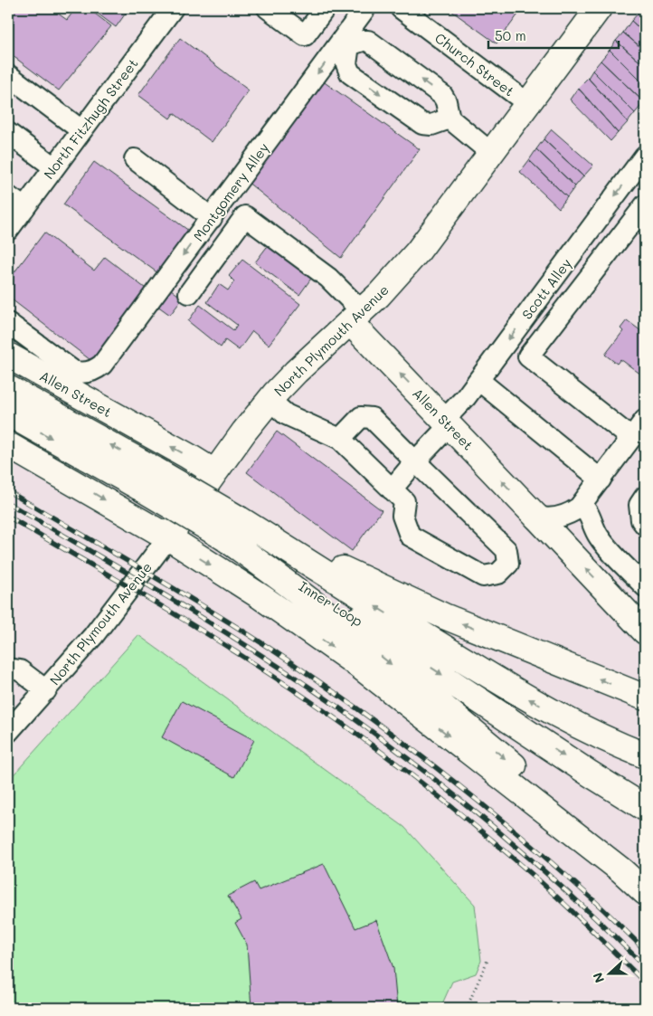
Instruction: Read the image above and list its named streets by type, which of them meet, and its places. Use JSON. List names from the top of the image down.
{
  "streets": {
    "main road": ["North Plymouth Avenue", "Allen Street", "Inner Loop"],
    "street": [
      "Church Street",
      "North Fitzhugh Street",
      "Montgomery Alley",
      "Scott Alley"
    ]
  },
  "crossings": [
    ["Church Street", "North Plymouth Avenue"],
    ["Montgomery Alley", "Allen Street"],
    ["Scott Alley", "Allen Street"],
    ["North Plymouth Avenue", "Allen Street"]
  ],
  "one_way": ["Montgomery Alley", "Scott Alley"],
  "scale_bar": "50 m",
  "north": "left"
}
